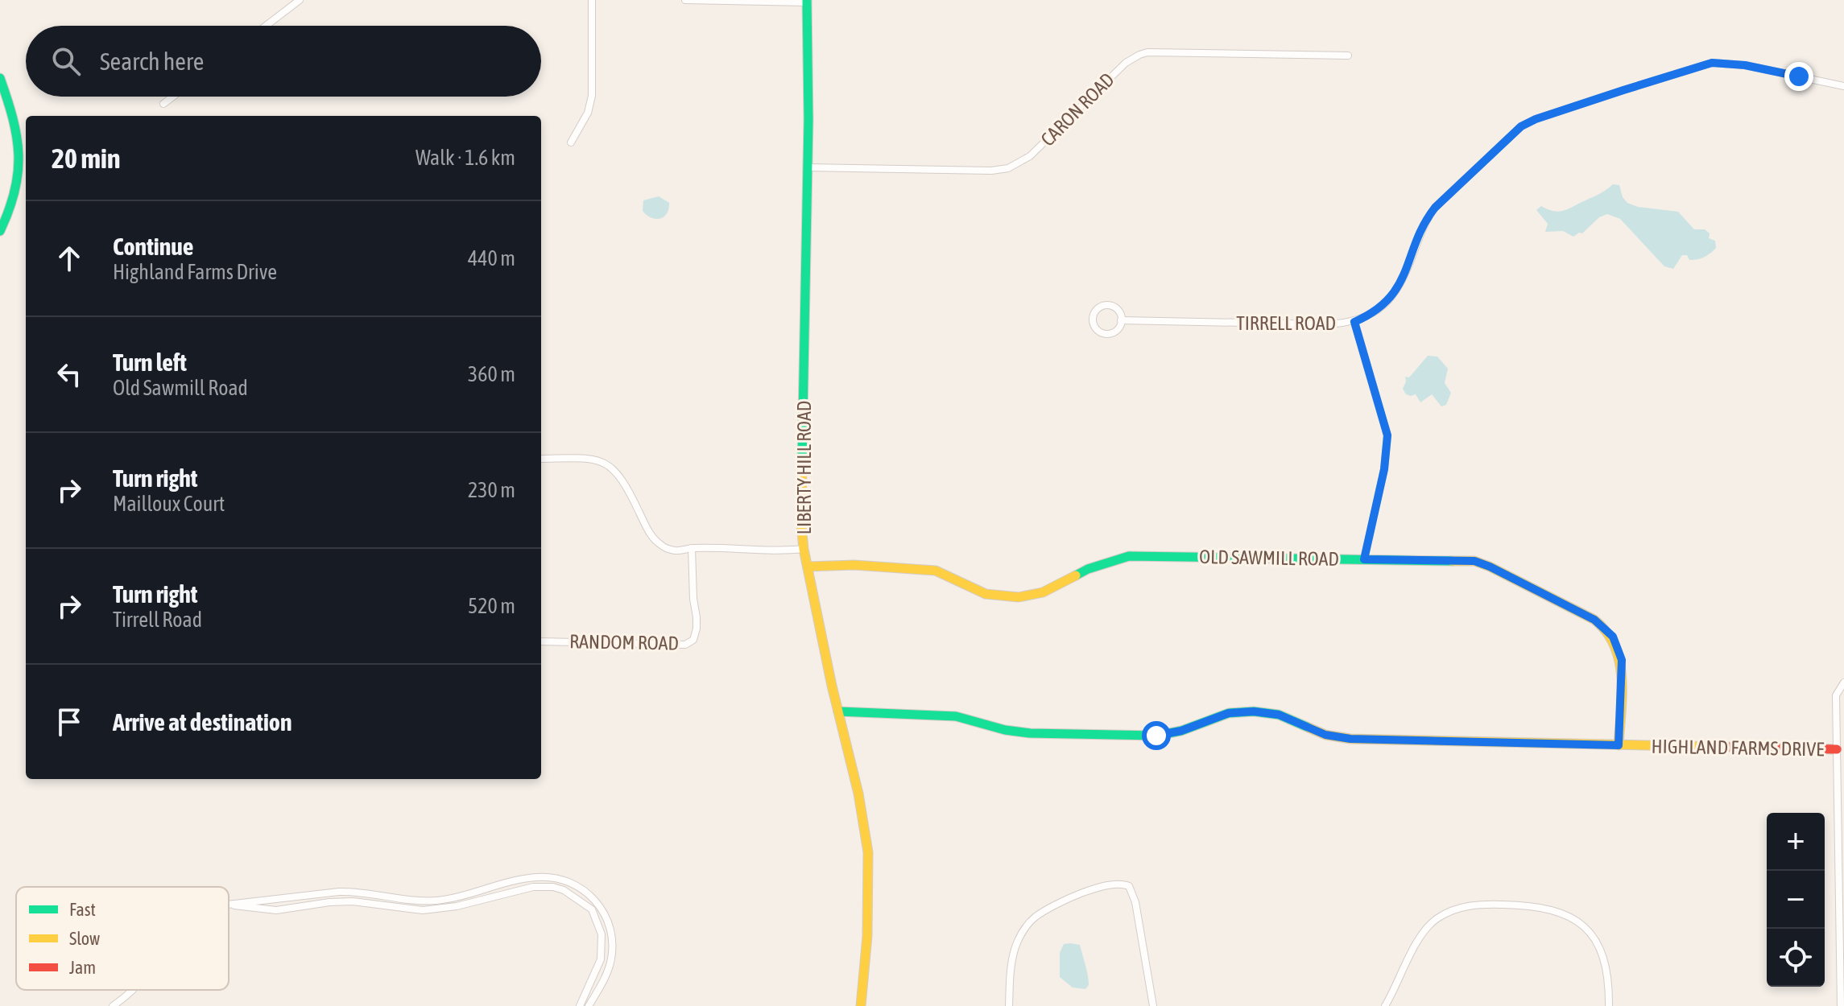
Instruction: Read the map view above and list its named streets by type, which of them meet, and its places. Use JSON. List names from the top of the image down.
{
  "streets": {
    "street": [
      "CARON ROAD",
      "TIRRELL ROAD",
      "LIBERTY HILL ROAD",
      "OLD SAWMILL ROAD",
      "RANDOM ROAD",
      "HIGHLAND FARMS DRIVE"
    ]
  },
  "crossings": [
    ["CARON ROAD", "LIBERTY HILL ROAD"],
    ["LIBERTY HILL ROAD", "OLD SAWMILL ROAD"],
    ["LIBERTY HILL ROAD", "HIGHLAND FARMS DRIVE"],
    ["OLD SAWMILL ROAD", "HIGHLAND FARMS DRIVE"]
  ],
  "legend": ["Fast", "Slow", "Jam"],
  "page": {
    "search": "Search here",
    "heading": ["20 min", "Walk · 1.6 km"],
    "list": [
      ["Continue", "Highland Farms Drive", "440 m"],
      ["Turn left", "Old Sawmill Road", "360 m"],
      ["Turn right", "Mailloux Court", "230 m"],
      ["Turn right", "Tirrell Road", "520 m"],
      "Arrive at destination"
    ],
    "map_buttons": ["+", "−"]
  }
}
